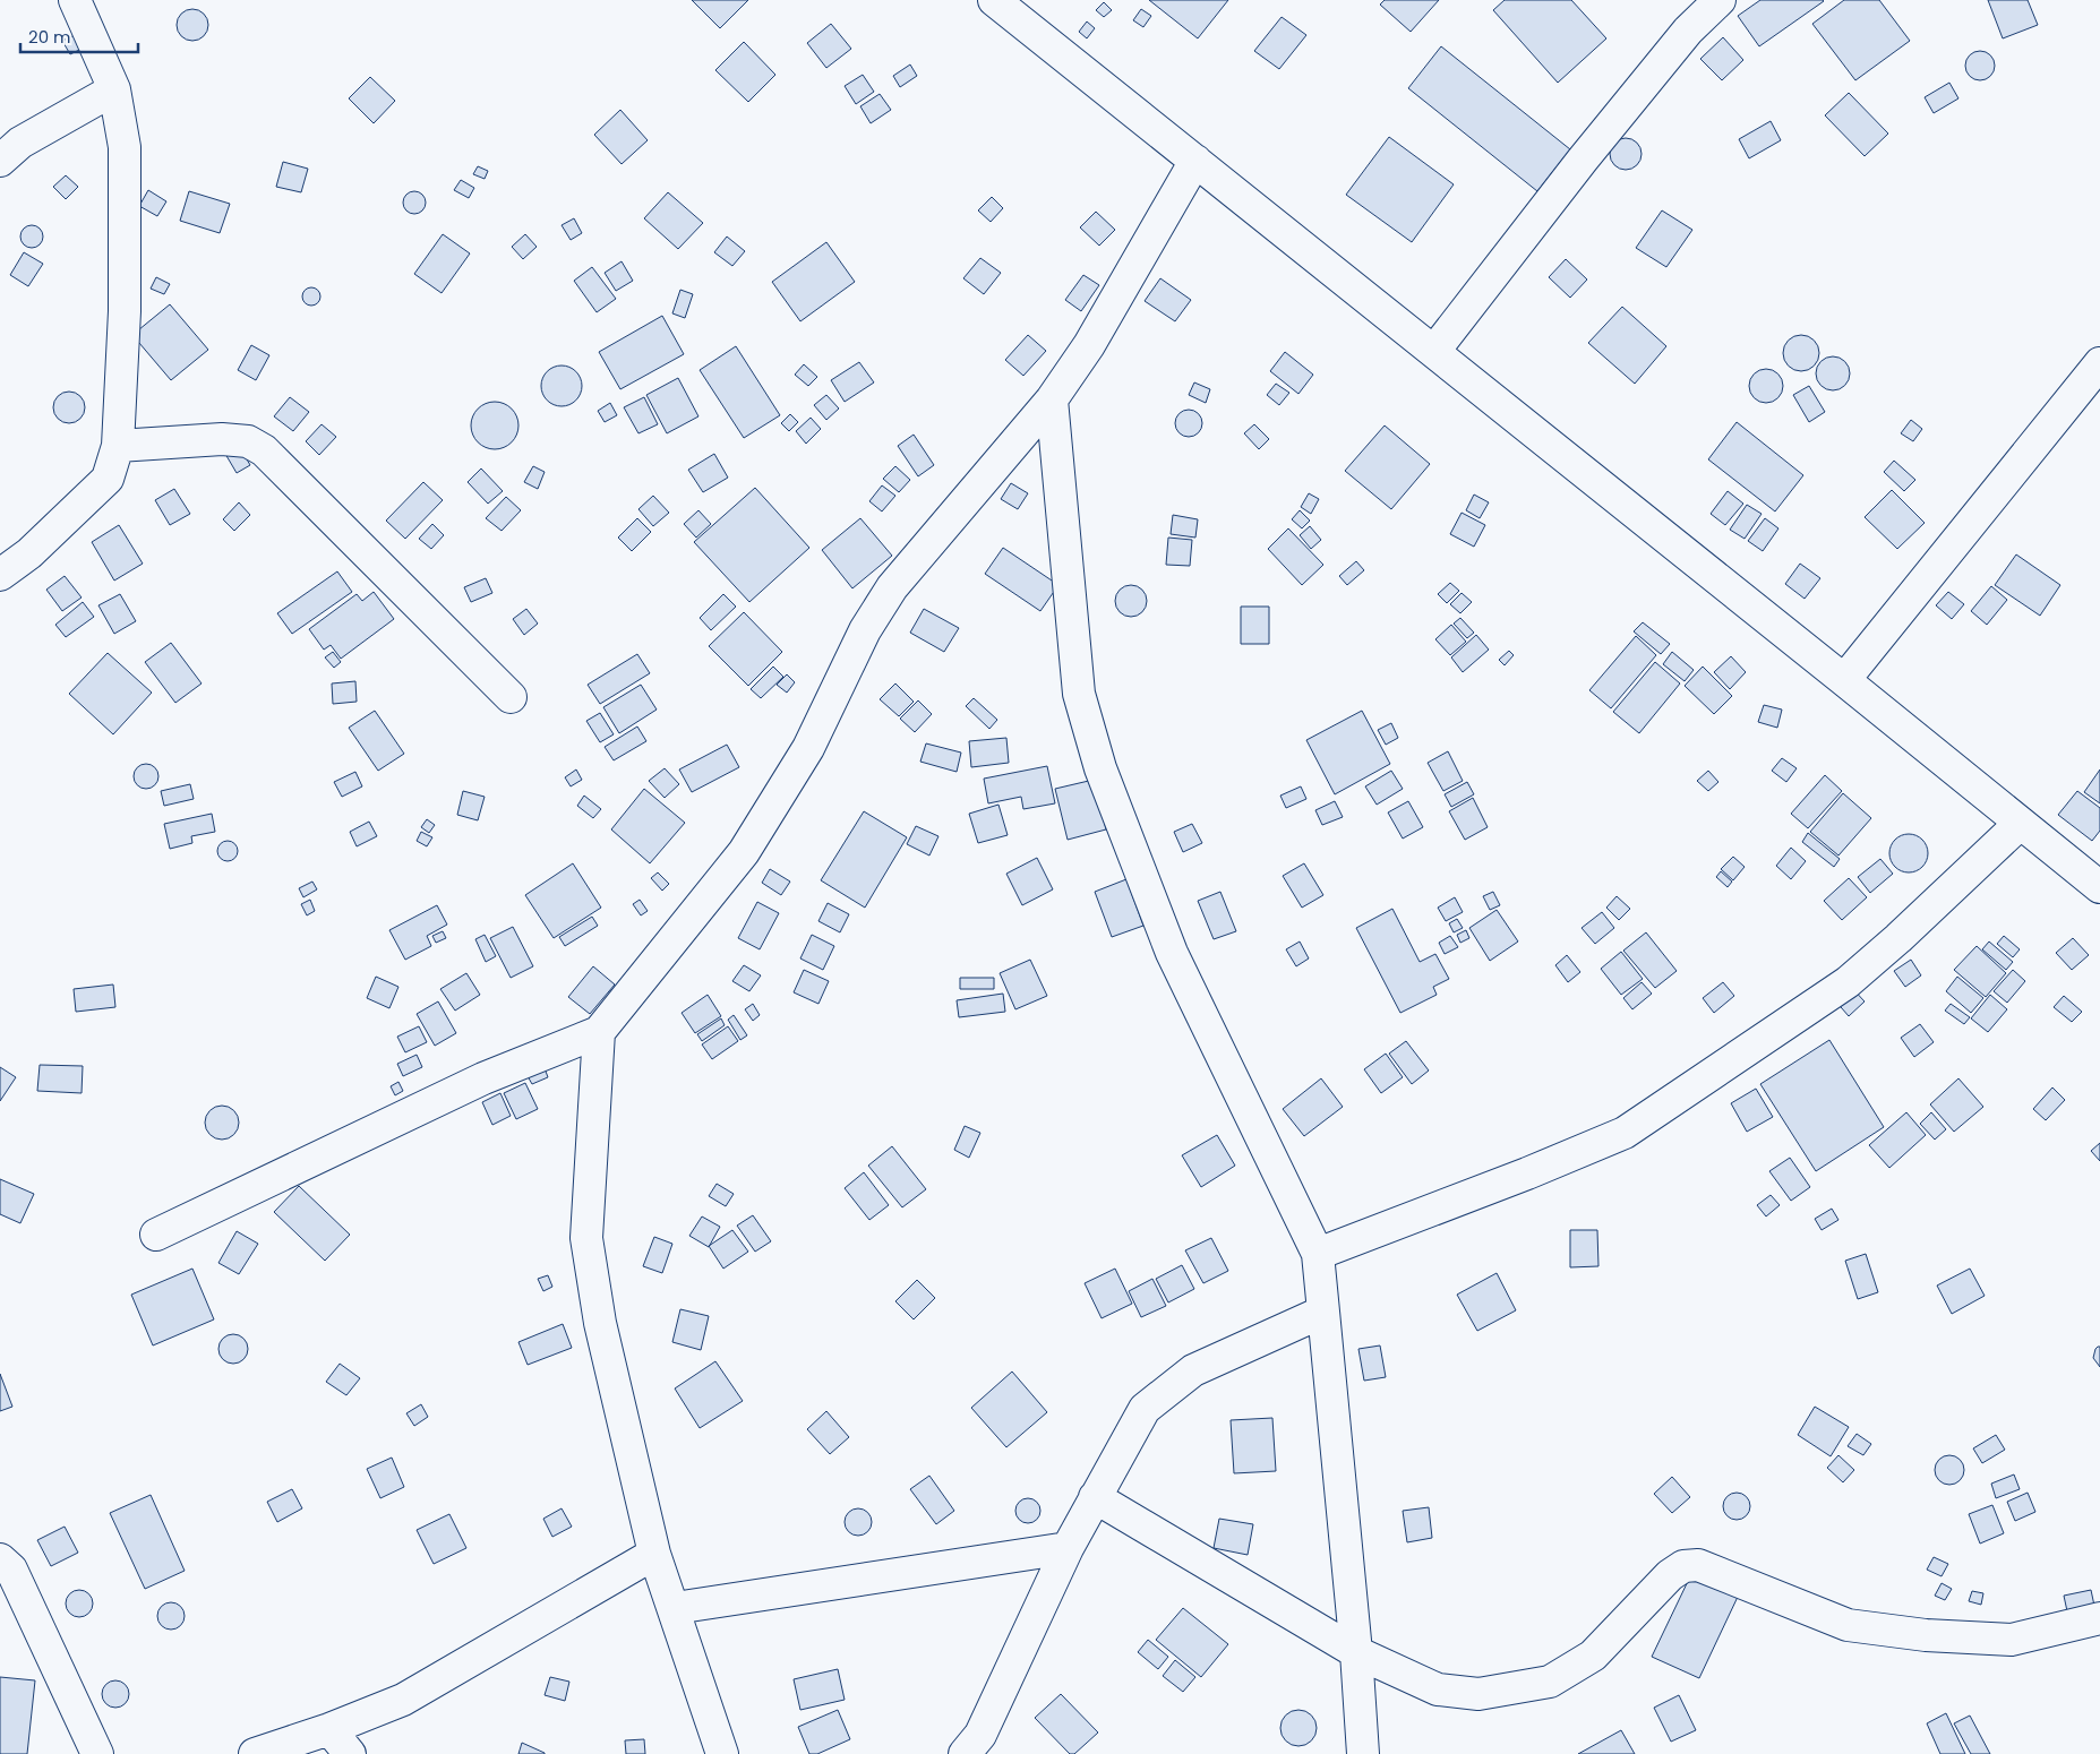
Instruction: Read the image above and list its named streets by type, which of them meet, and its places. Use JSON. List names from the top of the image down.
{
  "scale_bar": "20 m"
}
